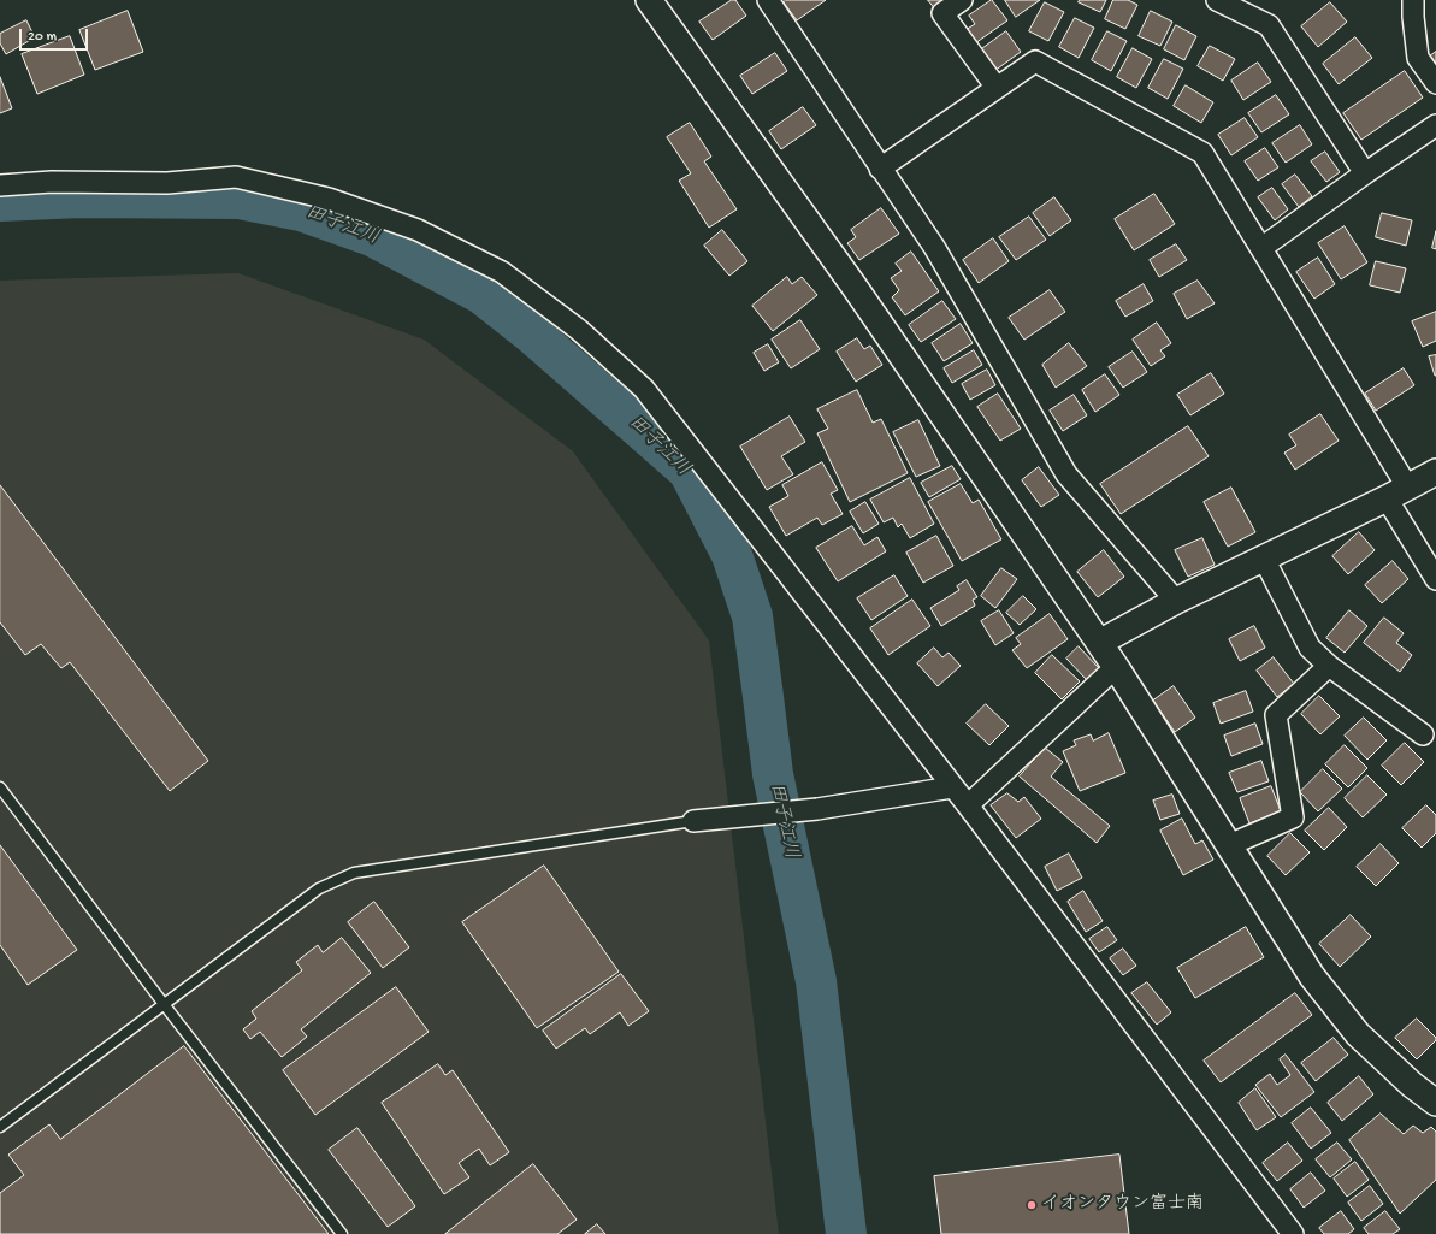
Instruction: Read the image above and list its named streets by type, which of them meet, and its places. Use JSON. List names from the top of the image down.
{
  "water": ["田子江川"],
  "places": ["イオンタウン富士南"],
  "scale_bar": "20 m"
}
